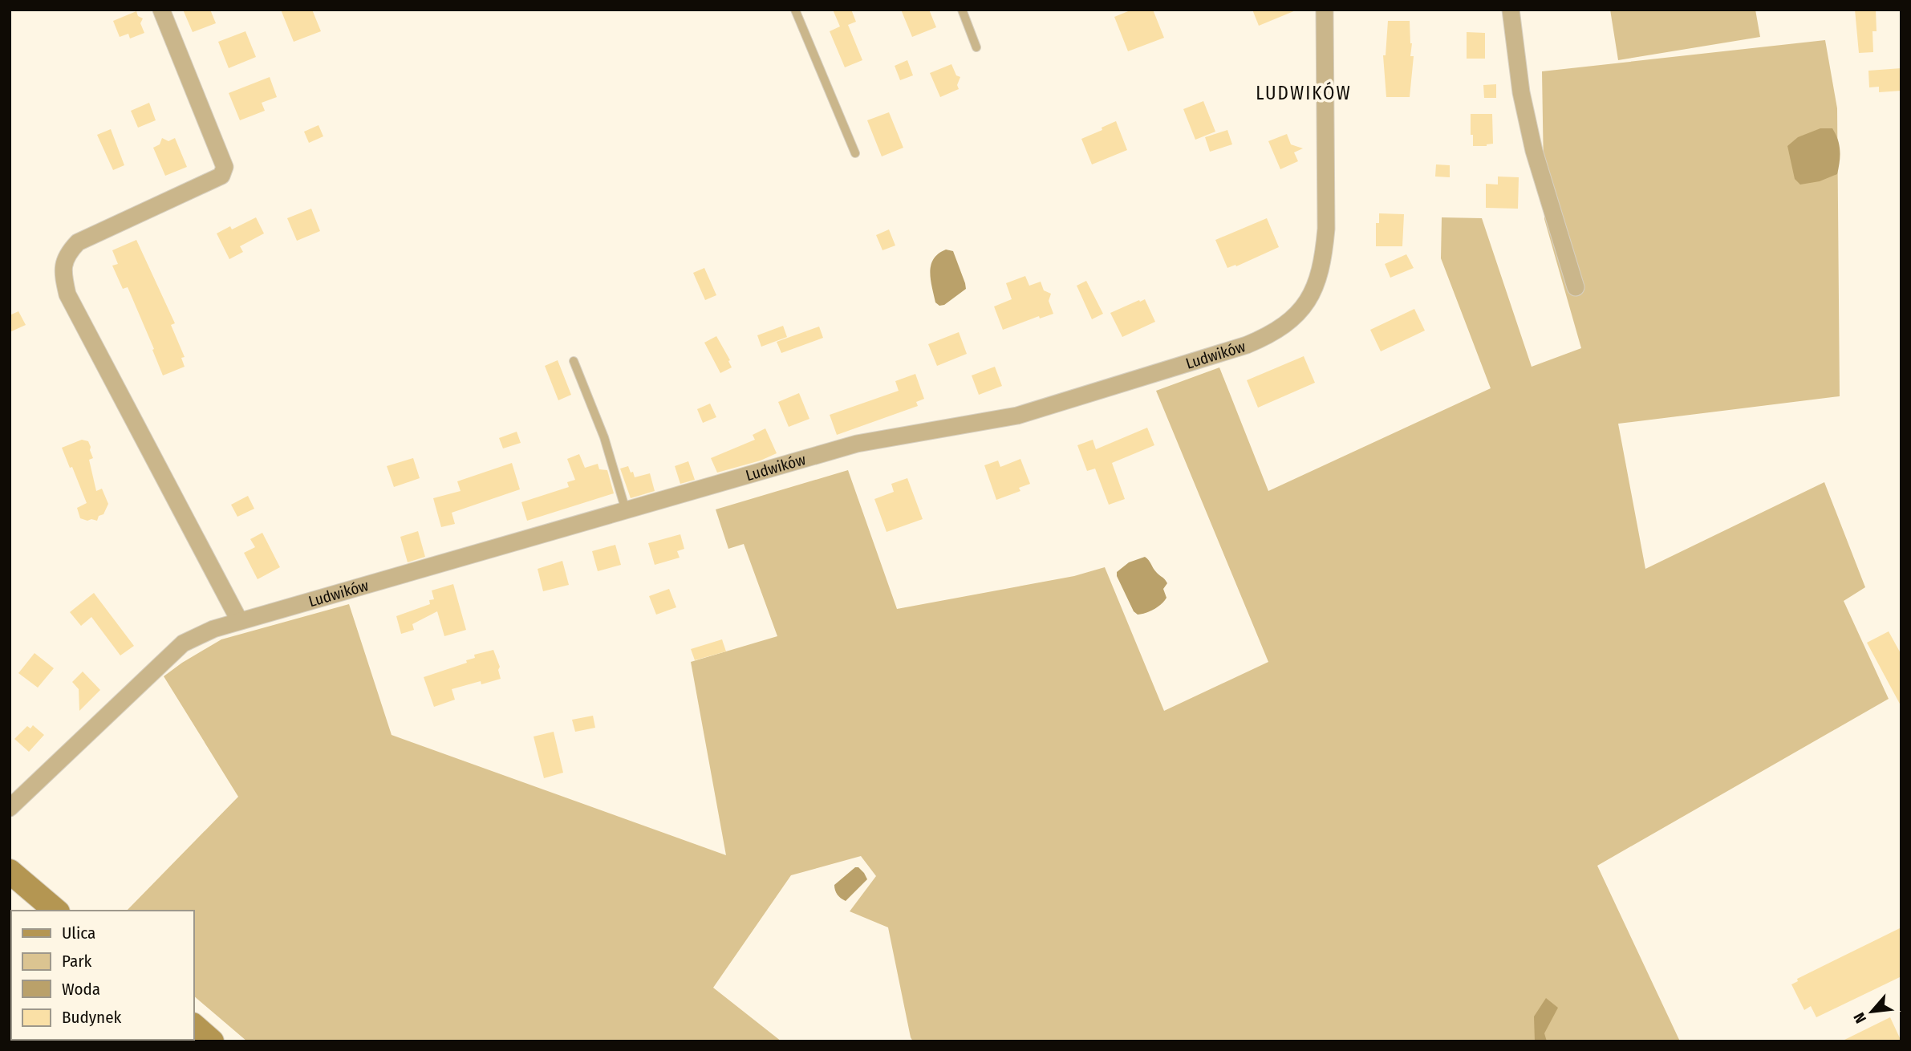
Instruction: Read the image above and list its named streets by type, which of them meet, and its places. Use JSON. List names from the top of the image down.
{
  "streets": {
    "street": ["Ludwików"]
  },
  "districts": ["LUDWIKÓW"],
  "legend": [
    "Ulica",
    "Park",
    "Woda",
    "Budynek"
  ],
  "north": "bottom left"
}
